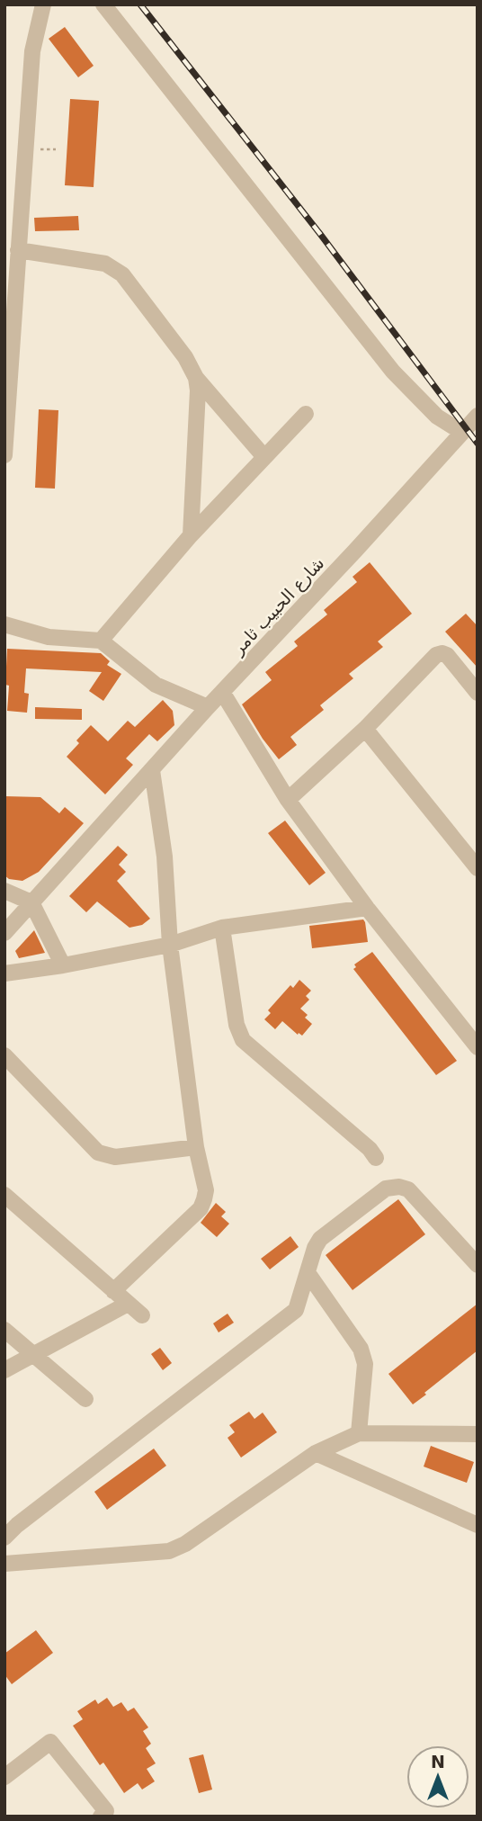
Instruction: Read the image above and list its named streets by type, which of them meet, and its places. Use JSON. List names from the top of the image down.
{
  "streets": {
    "street": ["شارع الحبيب ثامر"]
  },
  "north": "top"
}
